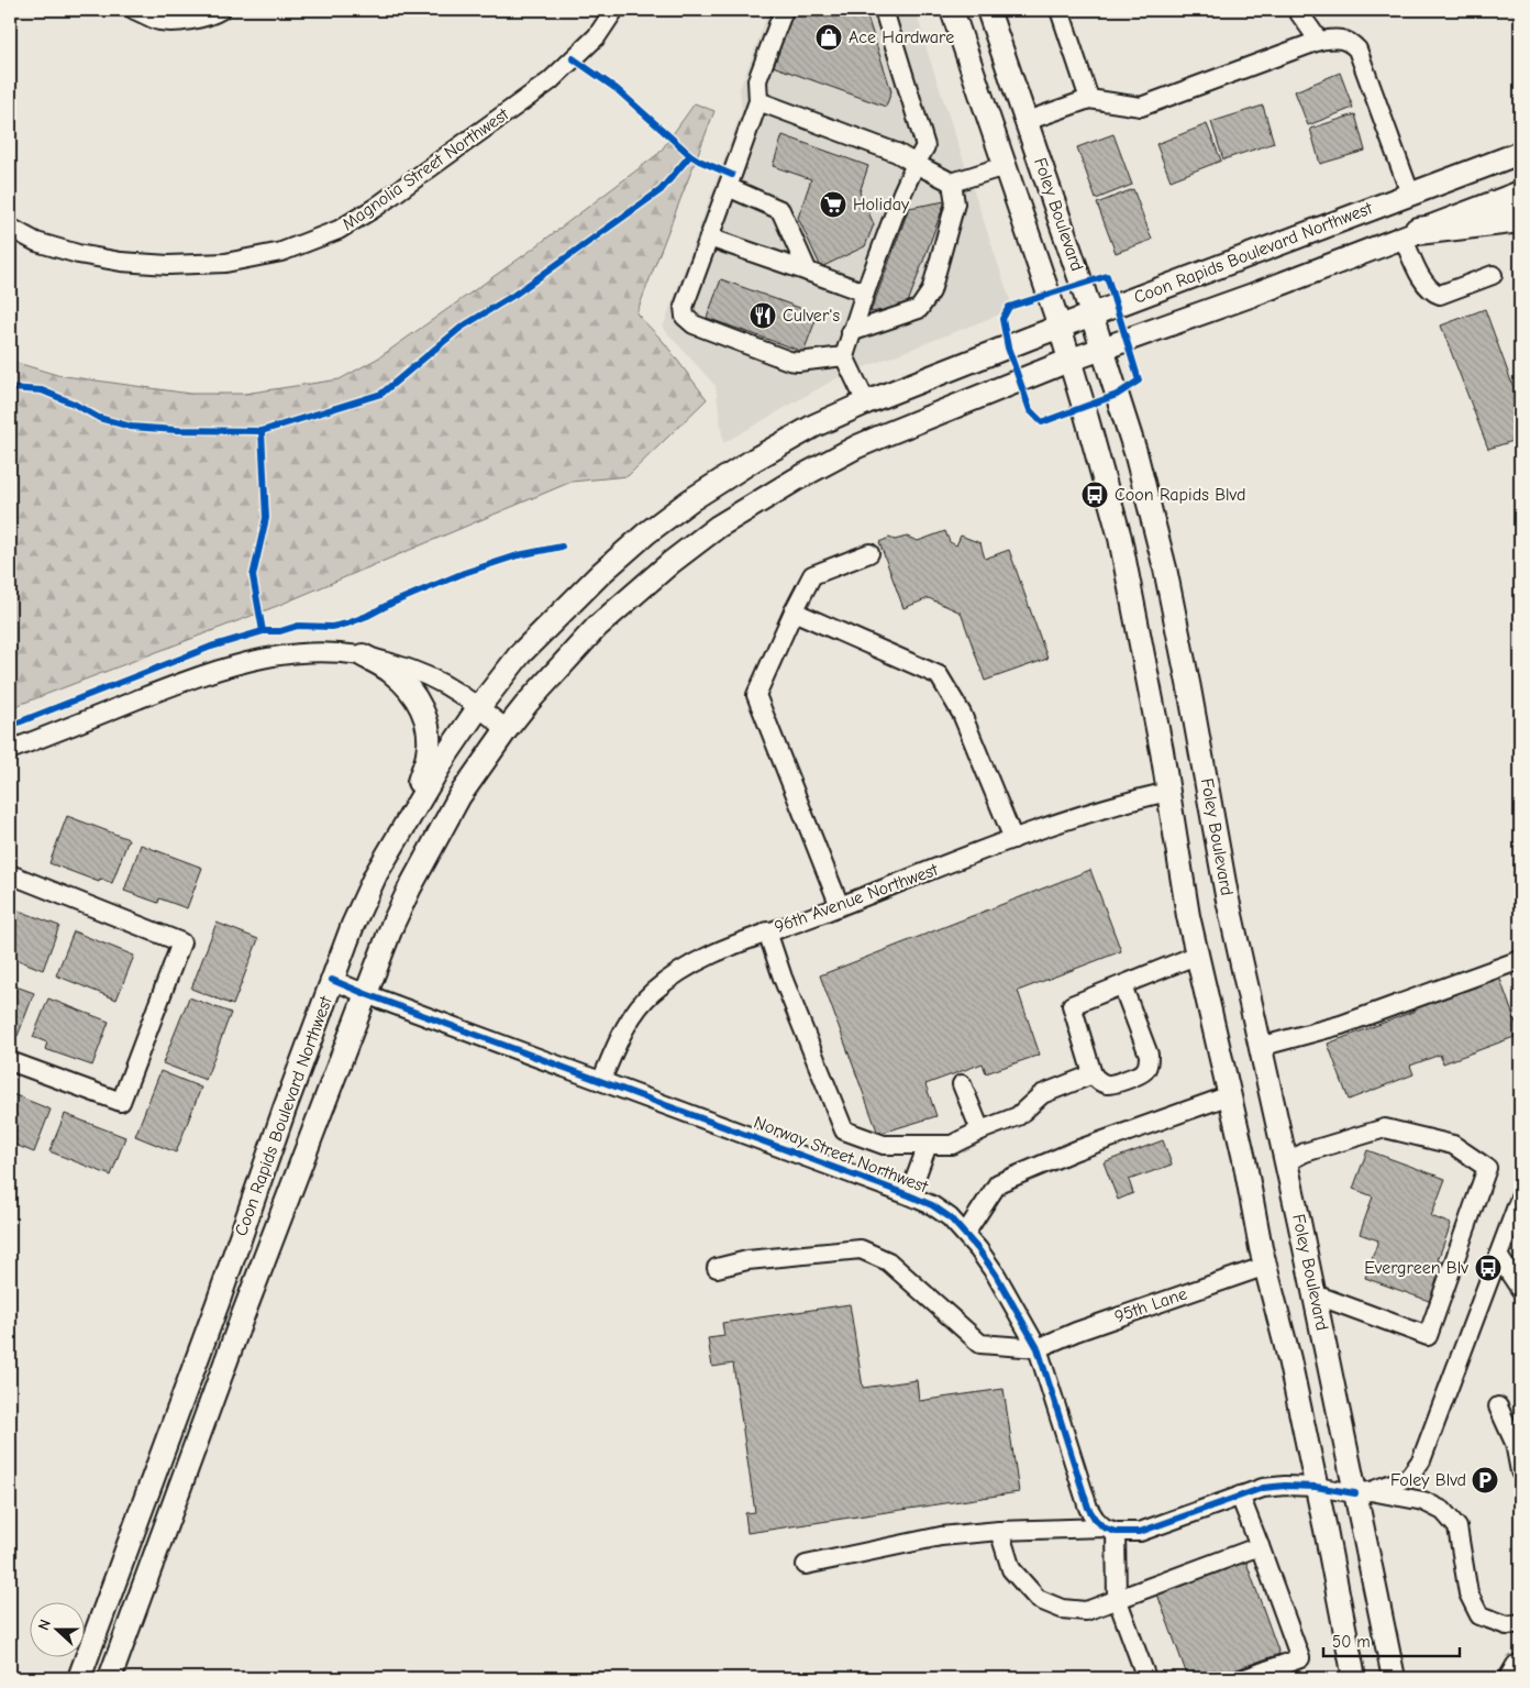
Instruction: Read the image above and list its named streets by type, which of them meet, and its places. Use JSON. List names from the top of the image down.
{
  "streets": {
    "main road": ["Foley Boulevard", "Coon Rapids Boulevard Northwest"],
    "street": [
      "Magnolia Street Northwest",
      "96th Avenue Northwest",
      "Norway Street Northwest",
      "95th Lane"
    ]
  },
  "crossings": [
    ["Foley Boulevard", "Coon Rapids Boulevard Northwest"],
    ["Foley Boulevard", "96th Avenue Northwest"],
    ["Foley Boulevard", "95th Lane"],
    ["Coon Rapids Boulevard Northwest", "Norway Street Northwest"],
    ["96th Avenue Northwest", "Norway Street Northwest"],
    ["Norway Street Northwest", "95th Lane"]
  ],
  "places": {
    "shop": ["Ace Hardware"],
    "supermarket": ["Holiday"],
    "restaurant": ["Culver's"],
    "bus stop": ["Coon Rapids Blvd", "Evergreen Blv"],
    "parking": ["Foley Blvd"]
  },
  "scale_bar": "50 m",
  "north": "left"
}
